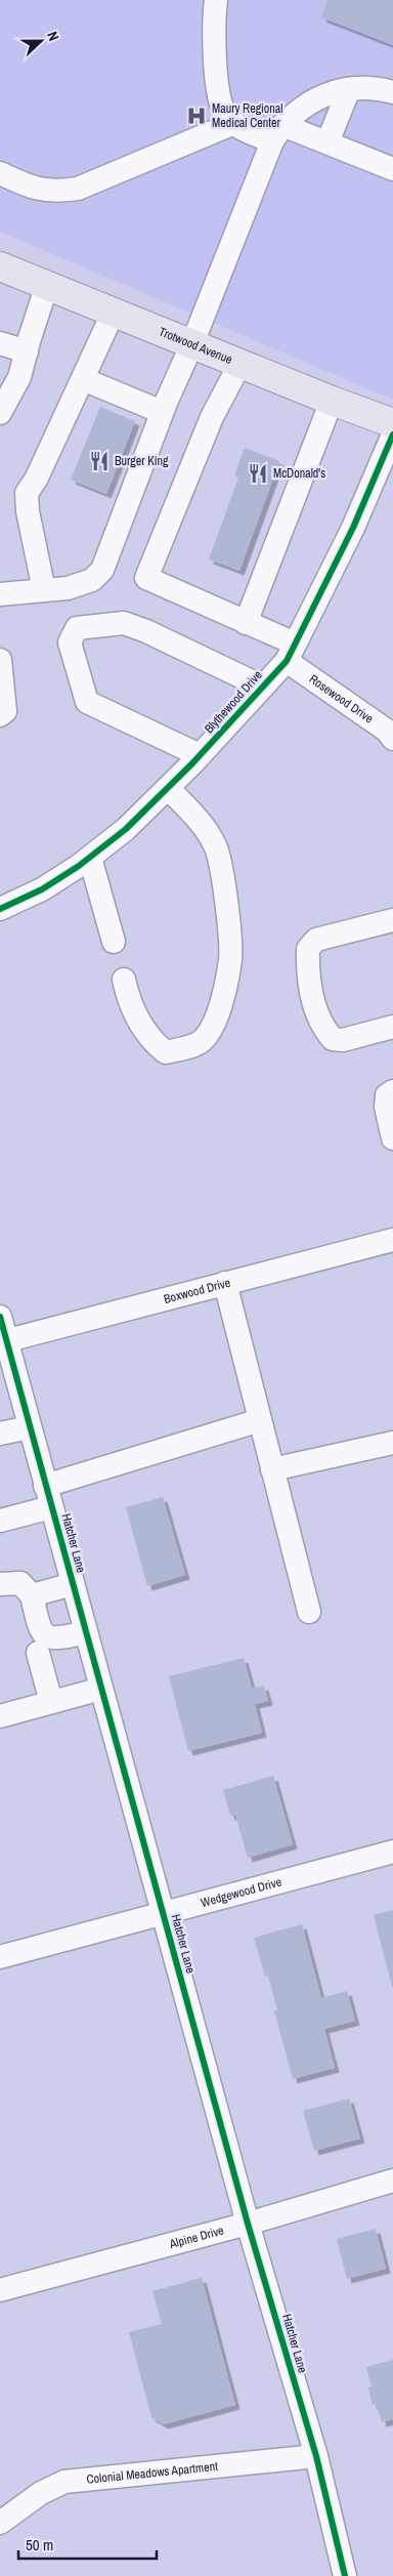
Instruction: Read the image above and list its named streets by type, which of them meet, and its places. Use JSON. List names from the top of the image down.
{
  "streets": {
    "main road": ["Trotwood Avenue"],
    "street": [
      "Rosewood Drive",
      "Blythewood Drive",
      "Boxwood Drive",
      "Hatcher Lane",
      "Wedgewood Drive",
      "Alpine Drive",
      "Colonial Meadows Apartment"
    ]
  },
  "crossings": [
    ["Trotwood Avenue", "Rosewood Drive"],
    ["Rosewood Drive", "Blythewood Drive"],
    ["Boxwood Drive", "Hatcher Lane"],
    ["Hatcher Lane", "Wedgewood Drive"],
    ["Hatcher Lane", "Alpine Drive"],
    ["Hatcher Lane", "Colonial Meadows Apartment"]
  ],
  "places": {
    "hospital": ["Maury Regional Medical Center"],
    "restaurant": ["Burger King", "McDonald's"]
  },
  "scale_bar": "50 m",
  "north": "right"
}
